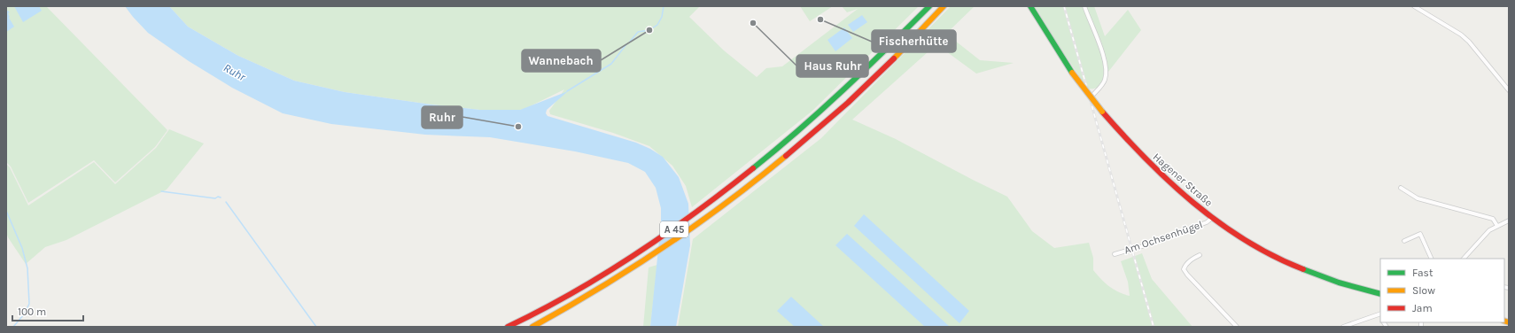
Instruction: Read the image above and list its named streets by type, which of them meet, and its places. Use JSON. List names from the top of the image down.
{
  "streets": {
    "main road": ["Hagener Straße", "A 45"],
    "street": ["Am Ochsenhügel"]
  },
  "crossings": [
    ["Hagener Straße", "Am Ochsenhügel"]
  ],
  "water": ["Ruhr"],
  "places": [
    "Fischerhütte",
    "Haus Ruhr",
    "Wannebach",
    "Ruhr"
  ],
  "legend": ["Fast", "Slow", "Jam"],
  "scale_bar": "100 m"
}
